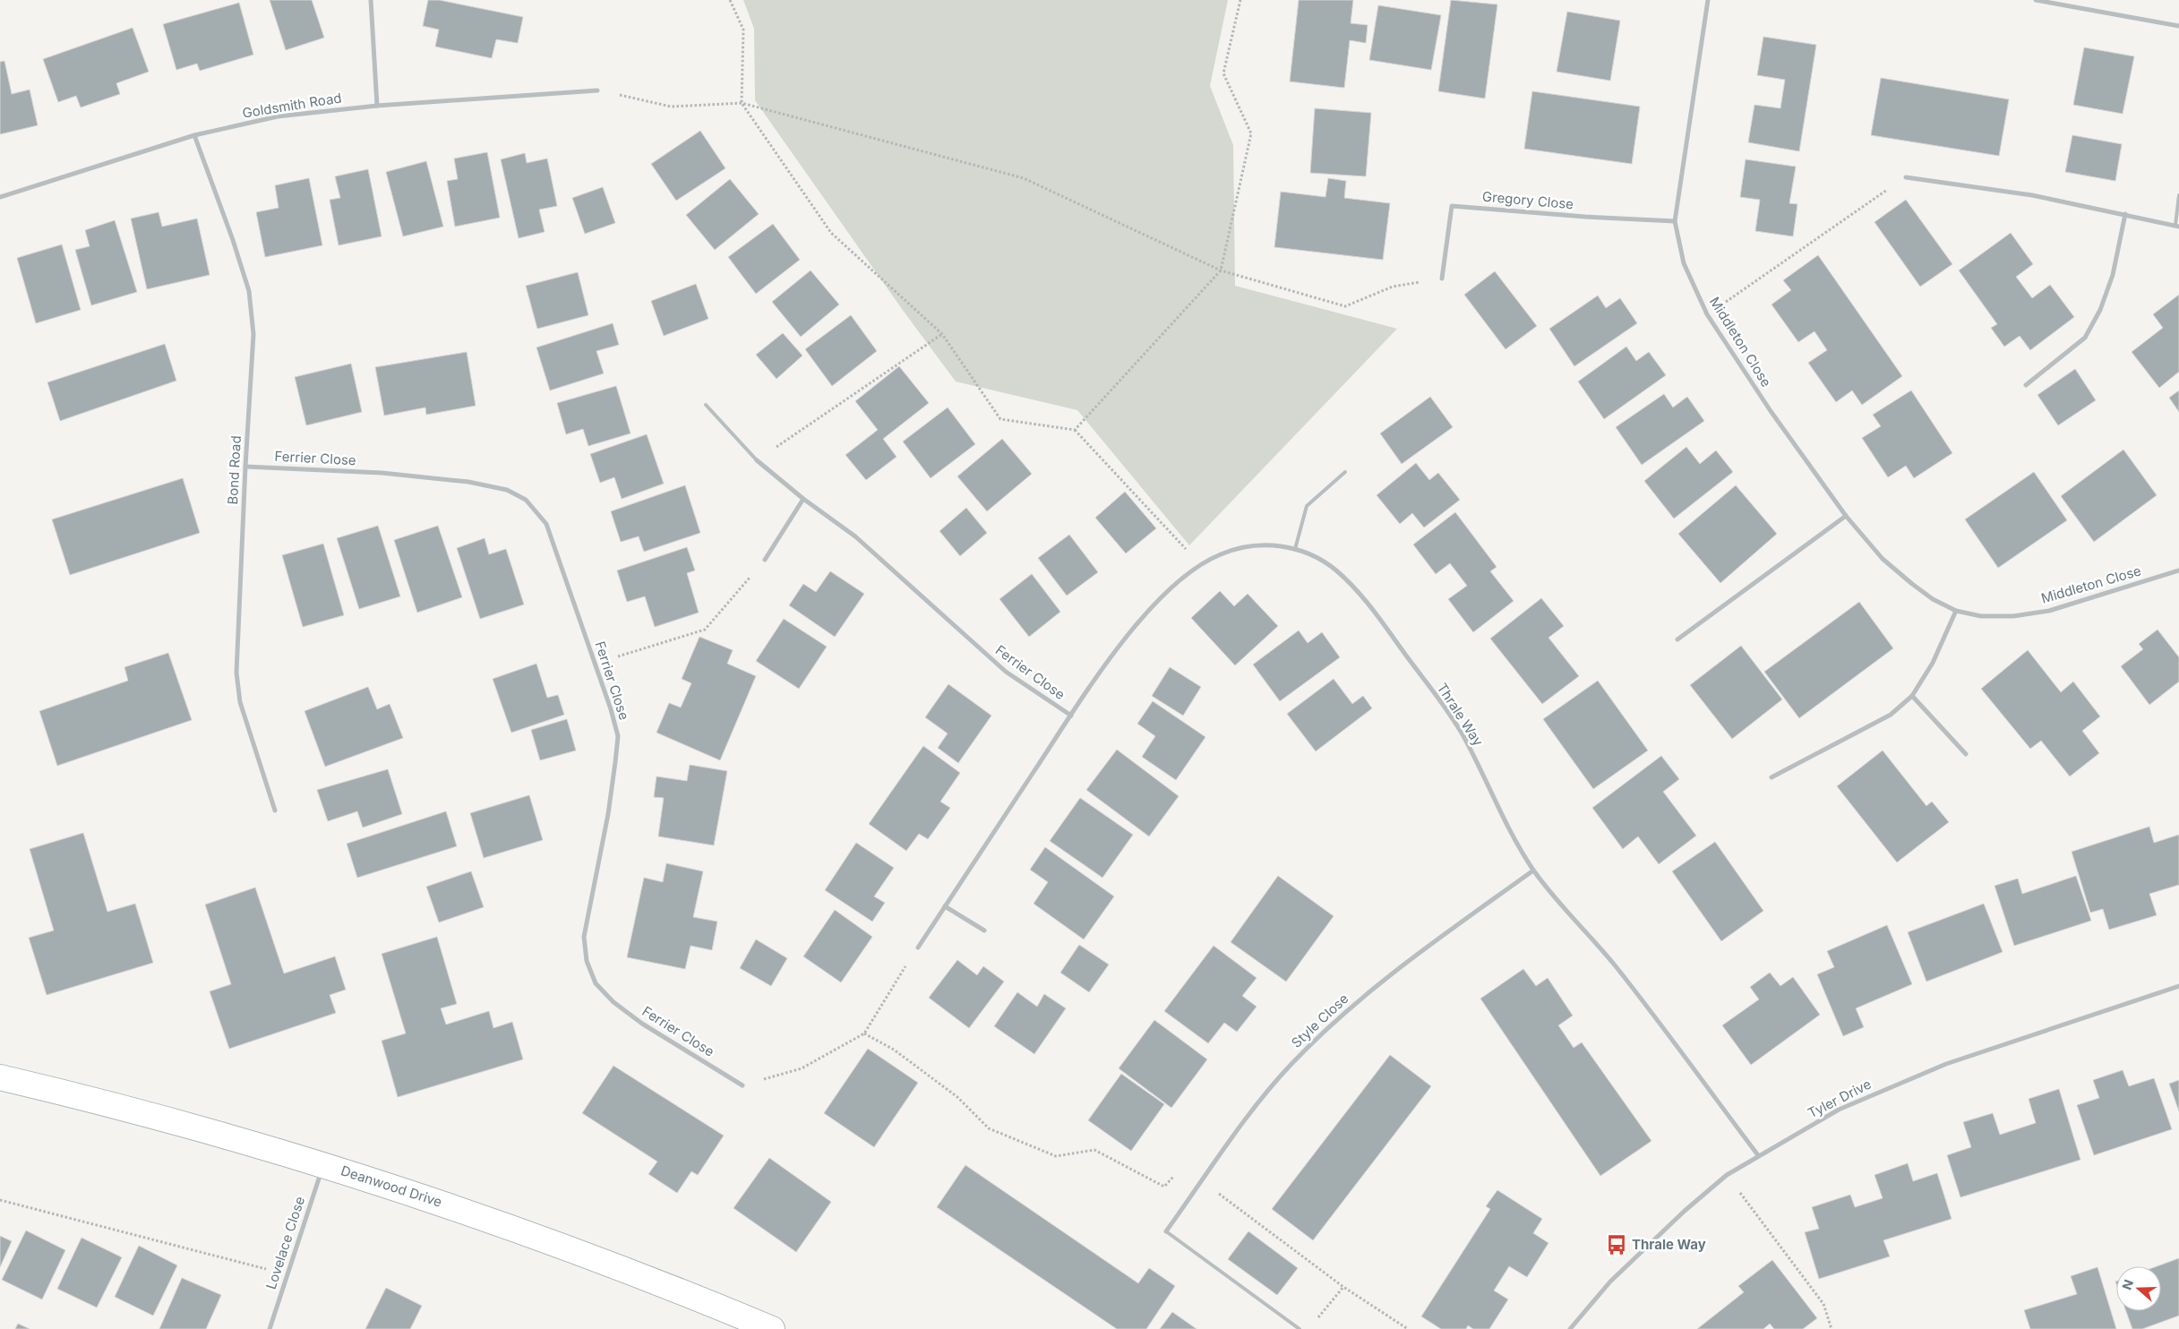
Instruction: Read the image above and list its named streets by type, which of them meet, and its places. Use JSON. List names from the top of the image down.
{
  "streets": {
    "street": [
      "Goldsmith Road",
      "Gregory Close",
      "Middleton Close",
      "Ferrier Close",
      "Bond Road",
      "Thrale Way",
      "Style Close",
      "Tyler Drive",
      "Deanwood Drive",
      "Lovelace Close"
    ]
  },
  "crossings": [
    ["Goldsmith Road", "Bond Road"],
    ["Gregory Close", "Middleton Close"],
    ["Ferrier Close", "Bond Road"],
    ["Ferrier Close", "Thrale Way"],
    ["Thrale Way", "Style Close"],
    ["Thrale Way", "Tyler Drive"],
    ["Deanwood Drive", "Lovelace Close"]
  ],
  "places": {
    "bus stop": ["Thrale Way"]
  },
  "north": "left"
}
